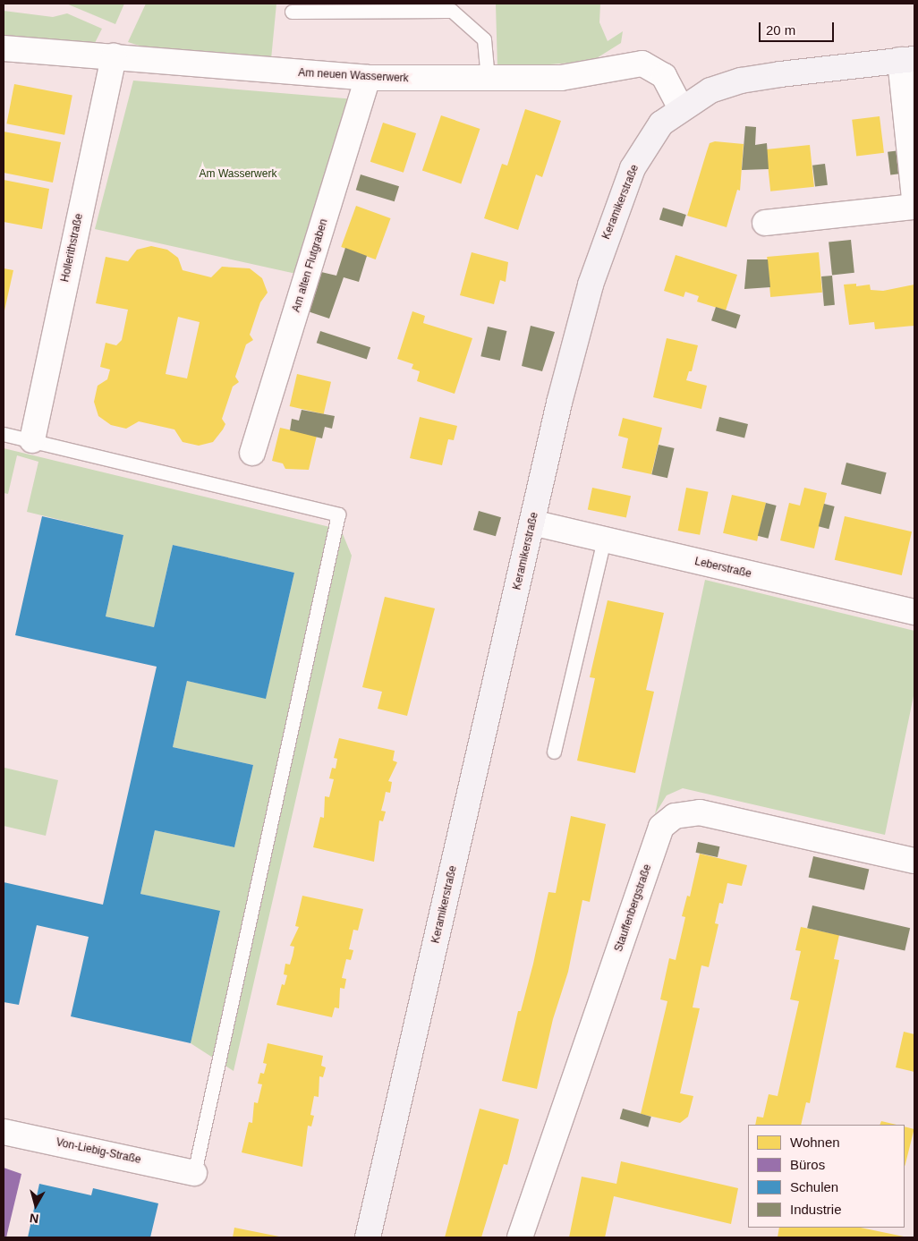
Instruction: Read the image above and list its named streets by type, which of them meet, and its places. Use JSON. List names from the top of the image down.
{
  "streets": {
    "street": [
      "Am neuen Wasserwerk",
      "Keramikerstraße",
      "Hollerithstraße",
      "Am alten Flutgraben",
      "Leberstraße",
      "Stauffenbergstraße",
      "Von-Liebig-Straße"
    ]
  },
  "crossings": [
    ["Am neuen Wasserwerk", "Keramikerstraße"],
    ["Am neuen Wasserwerk", "Hollerithstraße"],
    ["Am neuen Wasserwerk", "Am alten Flutgraben"],
    ["Keramikerstraße", "Leberstraße"]
  ],
  "parks": ["Am Wasserwerk"],
  "legend": [
    "Wohnen",
    "Büros",
    "Schulen",
    "Industrie"
  ],
  "scale_bar": "20 m",
  "north": "bottom"
}
